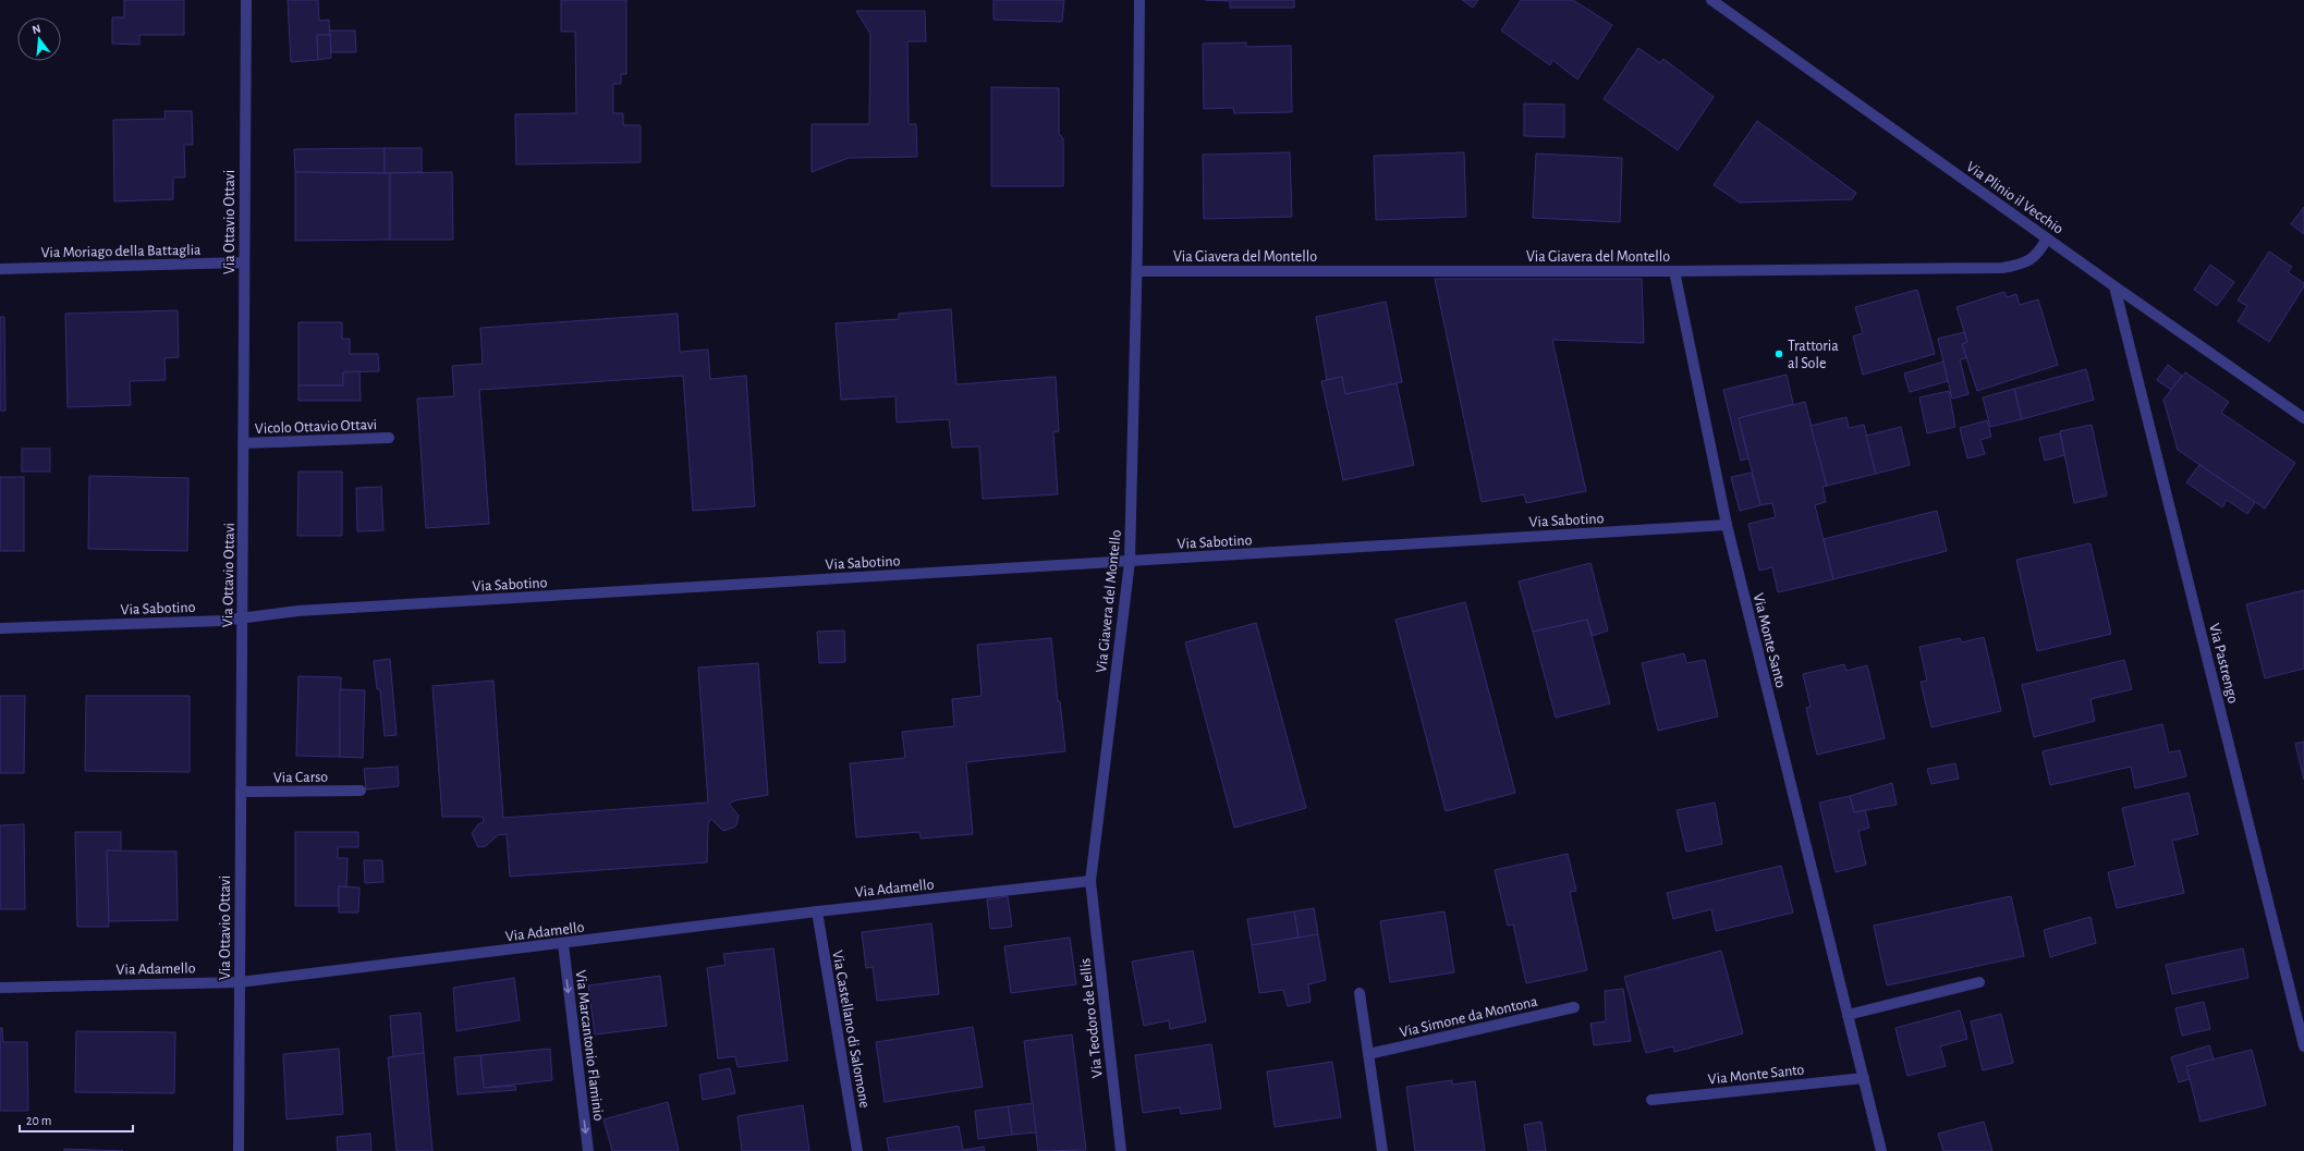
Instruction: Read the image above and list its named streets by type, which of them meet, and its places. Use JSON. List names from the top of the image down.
{
  "streets": {
    "street": [
      "Via Plinio il Vecchio",
      "Via Ottavio Ottavi",
      "Via Moriago della Battaglia",
      "Via Giavera del Montello",
      "Vicolo Ottavio Ottavi",
      "Via Sabotino",
      "Via Monte Santo",
      "Via Pastrengo",
      "Via Carso",
      "Via Adamello",
      "Via Simone da Montona",
      "Via Teodoro de Lellis",
      "Via Castellano di Salomone",
      "Via Marcantonio Flaminio"
    ]
  },
  "crossings": [
    ["Via Plinio il Vecchio", "Via Giavera del Montello"],
    ["Via Plinio il Vecchio", "Via Pastrengo"],
    ["Via Ottavio Ottavi", "Via Moriago della Battaglia"],
    ["Via Ottavio Ottavi", "Vicolo Ottavio Ottavi"],
    ["Via Ottavio Ottavi", "Via Sabotino"],
    ["Via Ottavio Ottavi", "Via Carso"],
    ["Via Ottavio Ottavi", "Via Adamello"],
    ["Via Giavera del Montello", "Via Sabotino"],
    ["Via Giavera del Montello", "Via Monte Santo"],
    ["Via Giavera del Montello", "Via Adamello"],
    ["Via Giavera del Montello", "Via Teodoro de Lellis"],
    ["Via Sabotino", "Via Monte Santo"],
    ["Via Adamello", "Via Teodoro de Lellis"],
    ["Via Adamello", "Via Castellano di Salomone"],
    ["Via Adamello", "Via Marcantonio Flaminio"]
  ],
  "one_way": ["Via Marcantonio Flaminio"],
  "places": ["Trattoria al Sole"],
  "scale_bar": "20 m",
  "north": "top"
}
